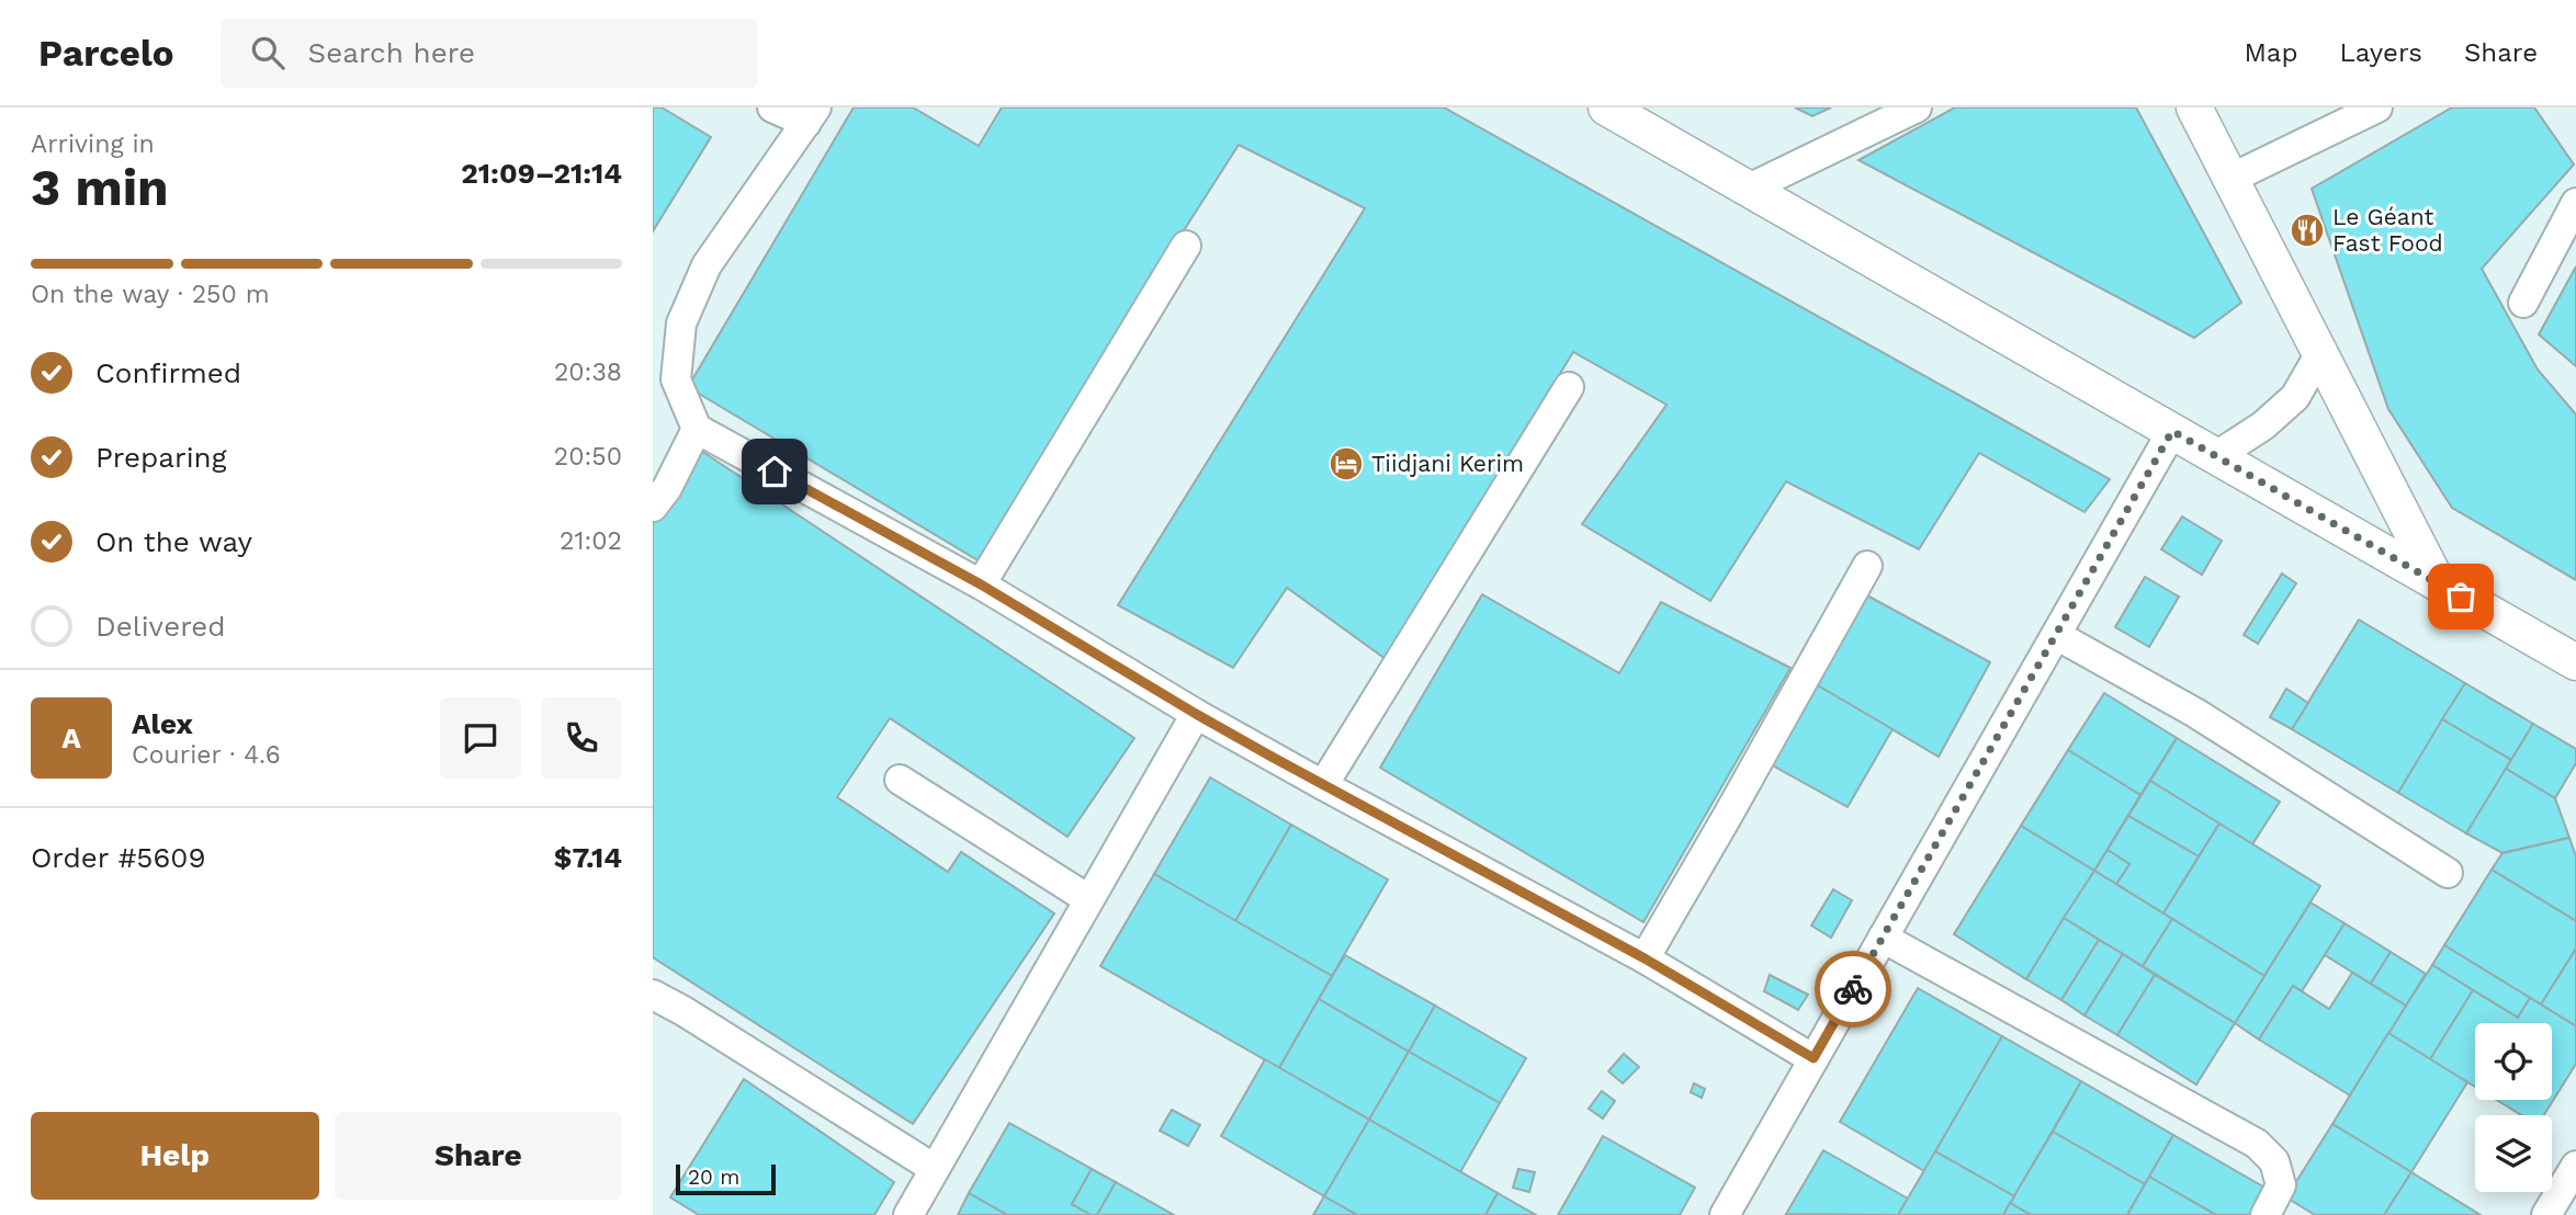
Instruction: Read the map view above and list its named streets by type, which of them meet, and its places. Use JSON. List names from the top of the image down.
{
  "places": {
    "restaurant": ["Le Géant Fast Food"],
    "hotel": ["Tiidjani Kerim"]
  },
  "scale_bar": "20 m",
  "page": {
    "header": "Parcelo",
    "search": "Search here",
    "nav": ["Map", "Layers", "Share"],
    "heading": ["3 min", "Arriving in", "21:09–21:14"],
    "panel": [
      "Alex",
      "Courier · 4.6",
      "Order #5609",
      "$7.14"
    ],
    "bar": "On the way · 250 m",
    "list": [
      ["Confirmed", "20:38"],
      ["Preparing", "20:50"],
      ["On the way", "21:02"],
      "Delivered"
    ],
    "round": "A",
    "buttons": ["Help", "Share"],
    "scale": "20 m"
  }
}
